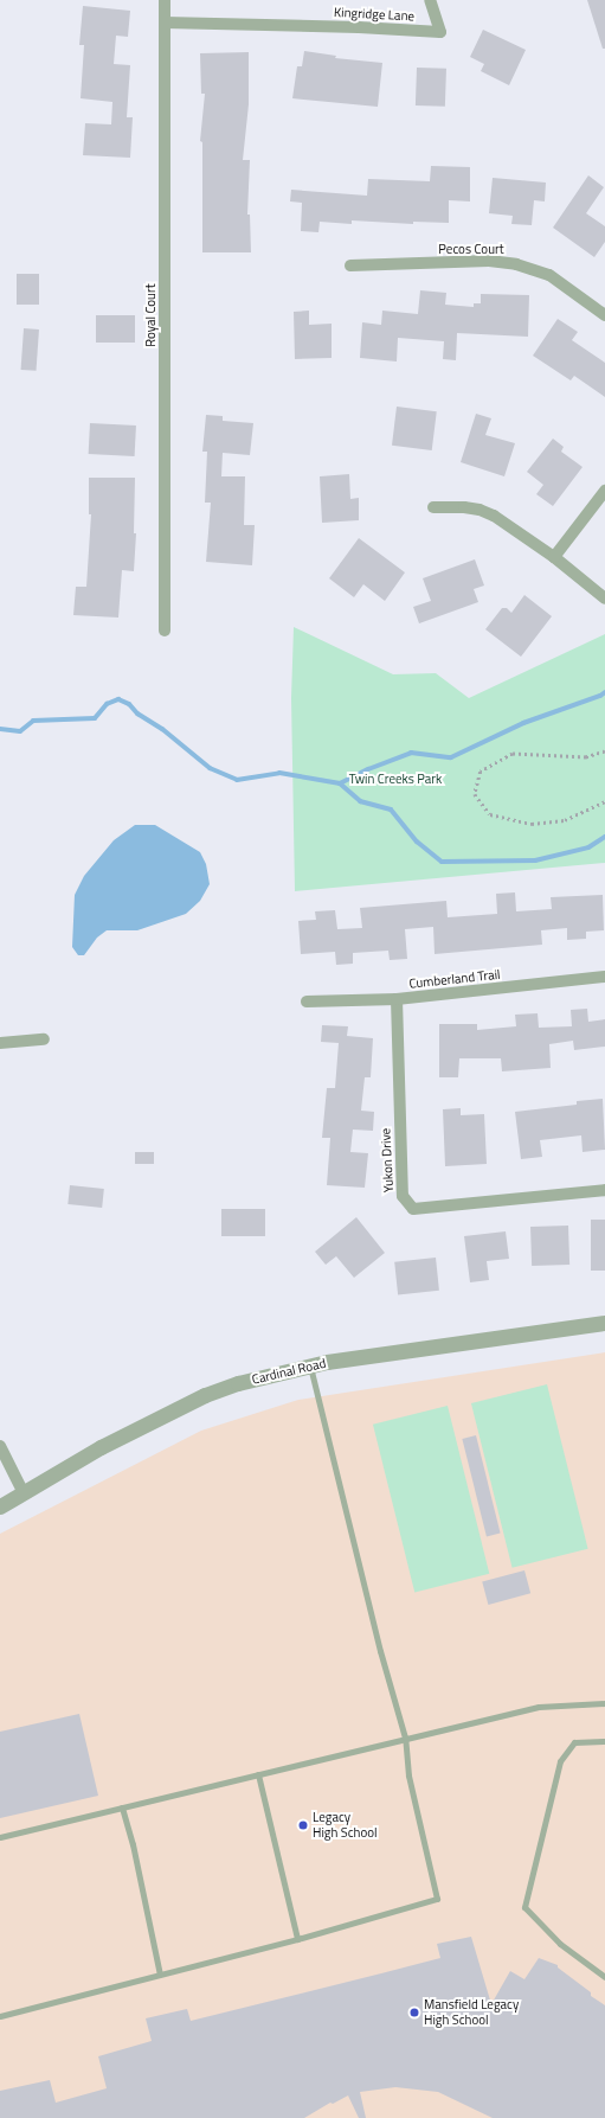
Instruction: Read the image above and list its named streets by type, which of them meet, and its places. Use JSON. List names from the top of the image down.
{
  "streets": {
    "street": [
      "Kingridge Lane",
      "Pecos Court",
      "Royal Court",
      "Cumberland Trail",
      "Yukon Drive",
      "Cardinal Road"
    ]
  },
  "crossings": [
    ["Kingridge Lane", "Royal Court"],
    ["Cumberland Trail", "Yukon Drive"]
  ],
  "parks": ["Twin Creeks Park"],
  "places": ["Legacy High School", "Mansfield Legacy High School"]
}
